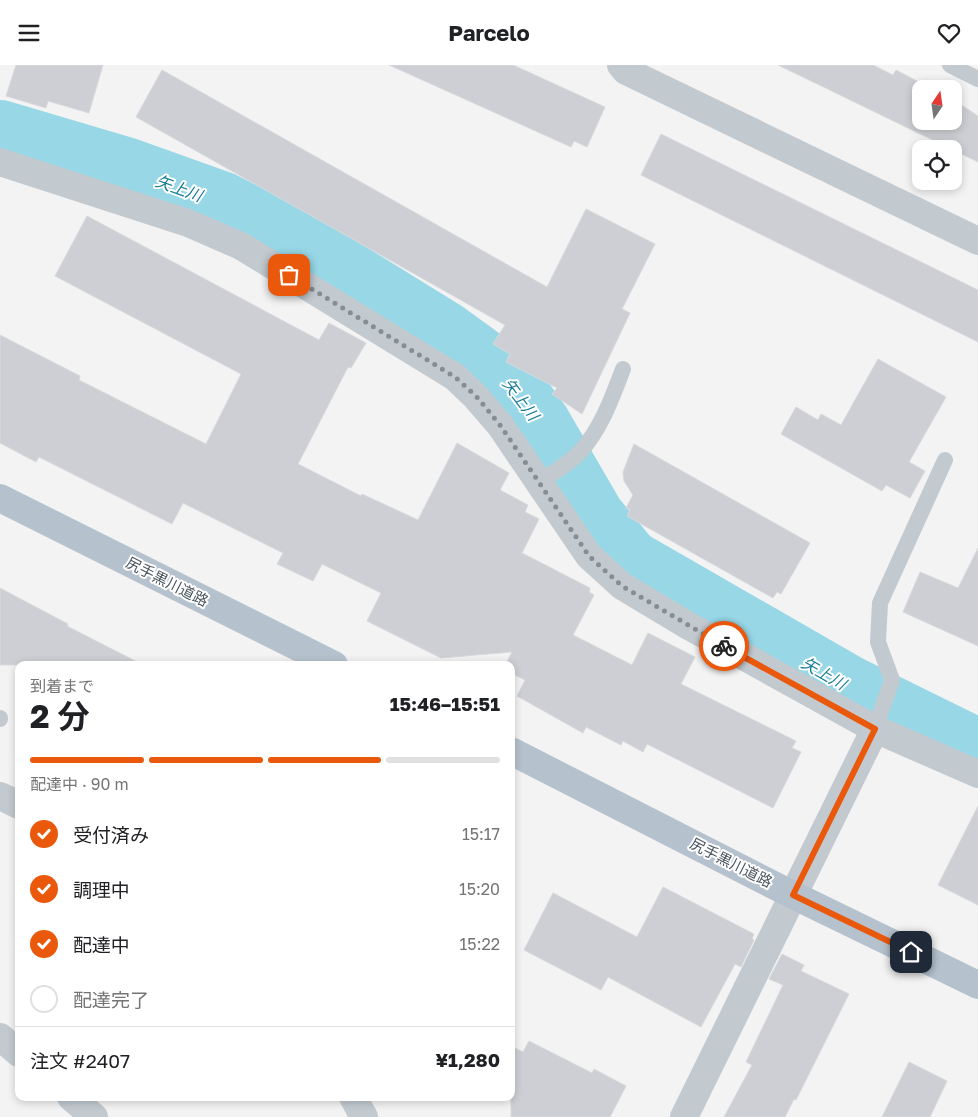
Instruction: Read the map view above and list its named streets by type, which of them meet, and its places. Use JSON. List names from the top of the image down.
{
  "streets": {
    "main road": ["尻手黒川道路"]
  },
  "water": ["矢上川"],
  "north": "top",
  "page": {
    "header": "Parcelo",
    "heading": ["2 分", "到着まで", "15:46–15:51"],
    "panel": ["注文 #2407", "¥1,280"],
    "bar": "配達中 · 90 m",
    "list": [
      ["受付済み", "15:17"],
      ["調理中", "15:20"],
      ["配達中", "15:22"],
      "配達完了"
    ]
  }
}
